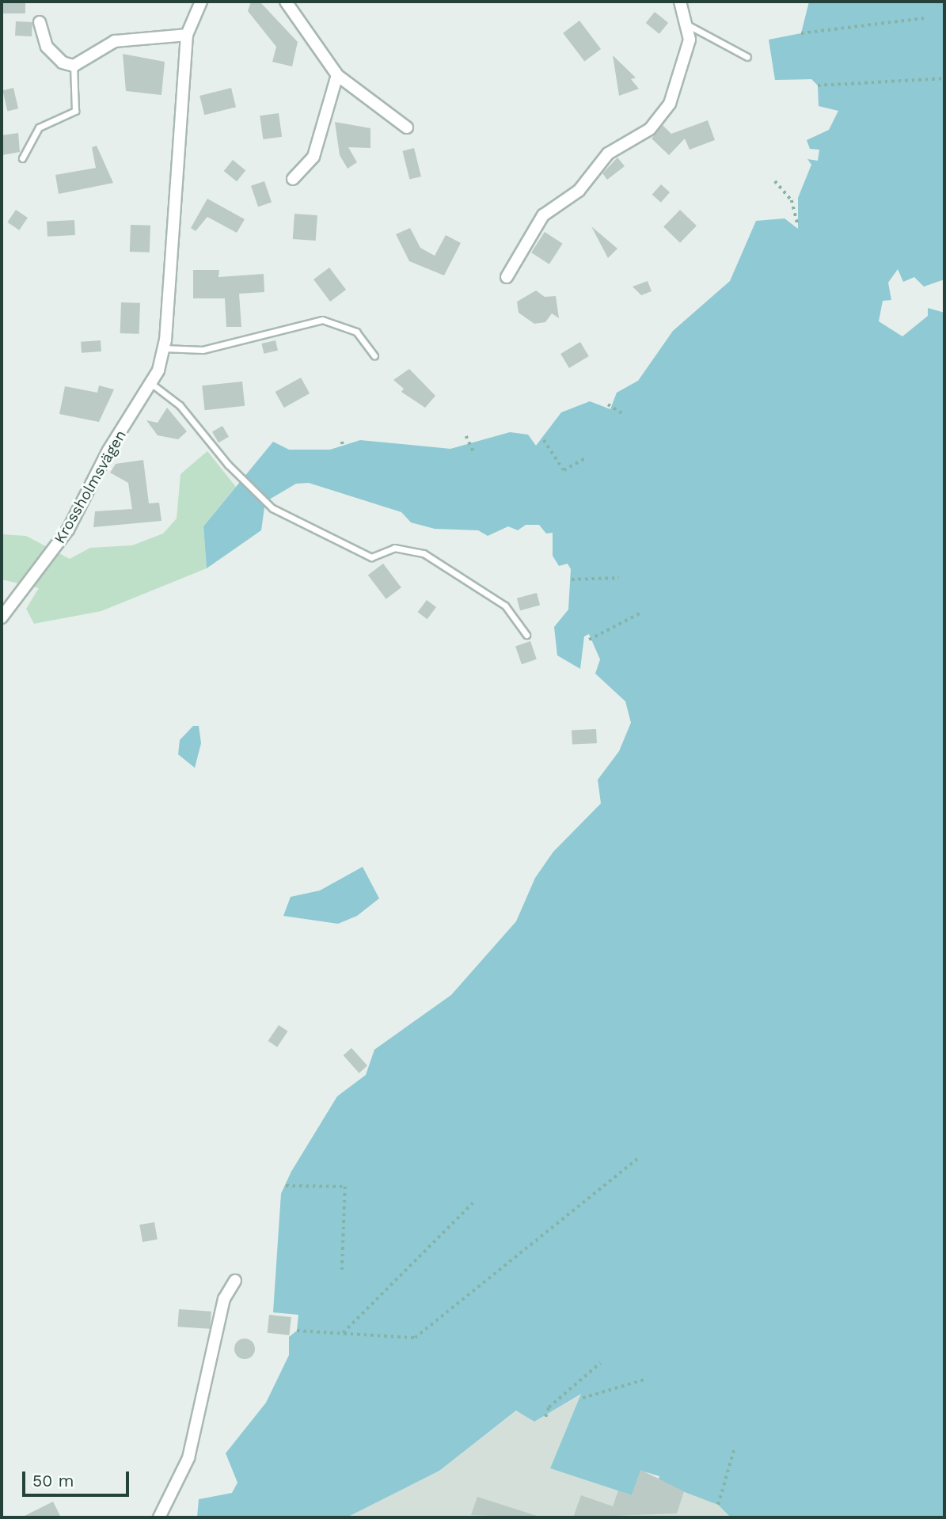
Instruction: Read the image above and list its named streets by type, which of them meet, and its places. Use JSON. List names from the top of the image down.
{
  "streets": {
    "street": ["Krossholmsvägen"]
  },
  "scale_bar": "50 m"
}
